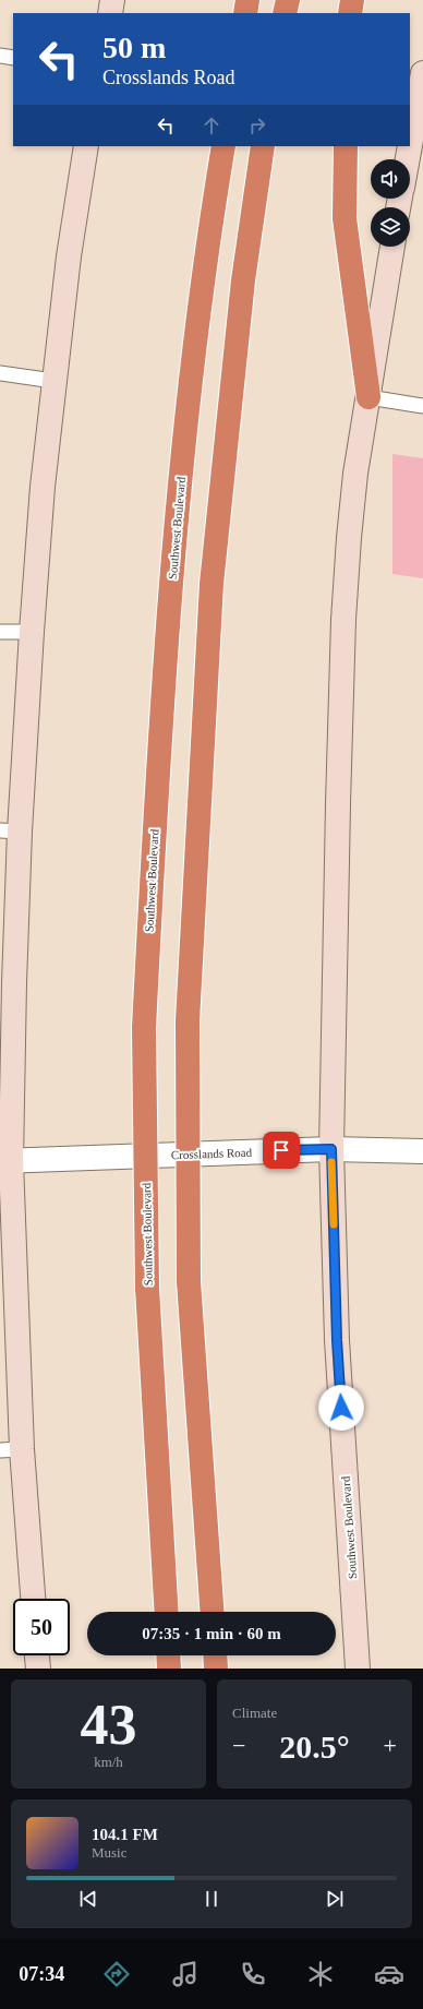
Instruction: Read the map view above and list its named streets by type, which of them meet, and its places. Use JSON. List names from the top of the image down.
{
  "streets": {
    "highway": ["Southwest Boulevard"],
    "street": ["Crosslands Road"]
  },
  "crossings": [
    ["Southwest Boulevard", "Crosslands Road"]
  ],
  "page": {
    "turn": ["50 m", "Crosslands Road"],
    "limit": "50",
    "trip": "07:35 · 1 min · 60 m",
    "tile": [
      ["43", "km/h"],
      "Climate"
    ],
    "heat": ["−", "20.5°", "+"],
    "song": ["104.1 FM", "Music"],
    "tabs": "07:34"
  }
}
